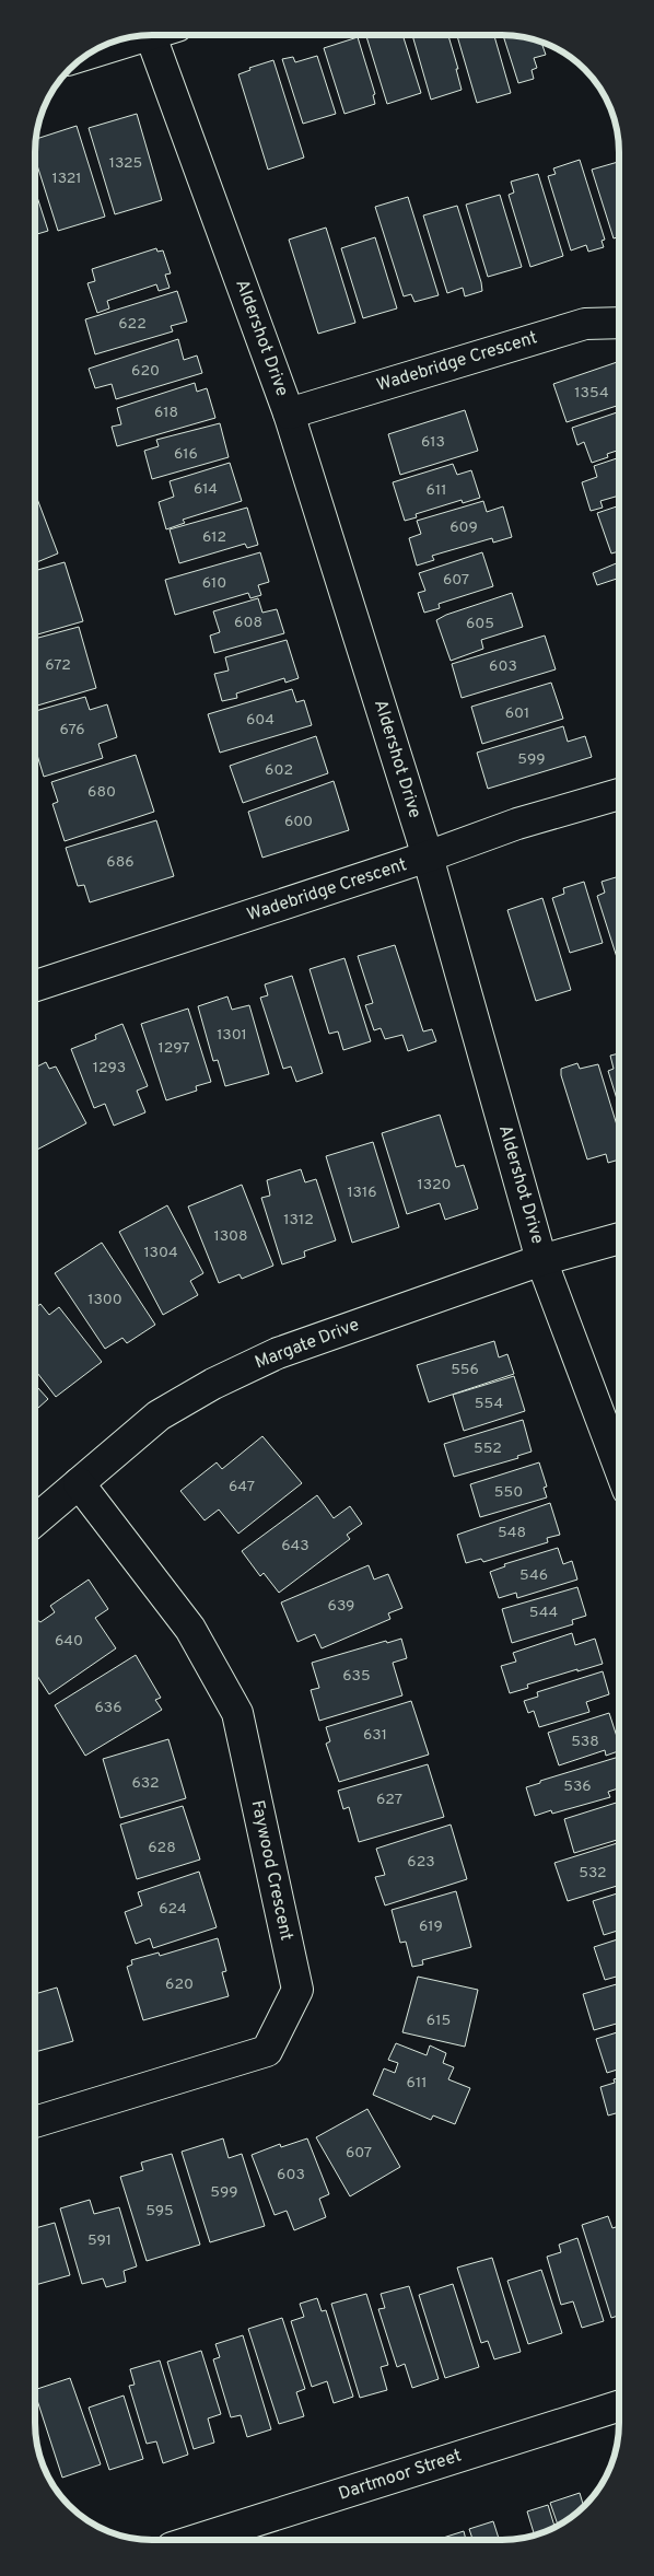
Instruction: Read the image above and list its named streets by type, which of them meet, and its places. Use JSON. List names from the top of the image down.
{
  "streets": {
    "street": [
      "Aldershot Drive",
      "Wadebridge Crescent",
      "Margate Drive",
      "Faywood Crescent",
      "Dartmoor Street"
    ]
  },
  "crossings": [
    ["Aldershot Drive", "Wadebridge Crescent"],
    ["Aldershot Drive", "Margate Drive"],
    ["Margate Drive", "Faywood Crescent"]
  ],
  "house_numbers": [
    "1325",
    "1321",
    "622",
    "620",
    "1354",
    "618",
    "613",
    "616",
    "614",
    "611",
    "609",
    "612",
    "607",
    "610",
    "608",
    "605",
    "672",
    "603",
    "601",
    "604",
    "676",
    "599",
    "602",
    "680",
    "600",
    "686",
    "1301",
    "1297",
    "1293",
    "1320",
    "1316",
    "1312",
    "1308",
    "1304",
    "1300",
    "556",
    "554",
    "552",
    "647",
    "550",
    "548",
    "643",
    "546",
    "639",
    "544",
    "640",
    "635",
    "636",
    "631",
    "538",
    "632",
    "536",
    "627",
    "628",
    "623",
    "532",
    "624",
    "619",
    "620",
    "615",
    "611",
    "607",
    "603",
    "599",
    "595",
    "591"
  ]
}
